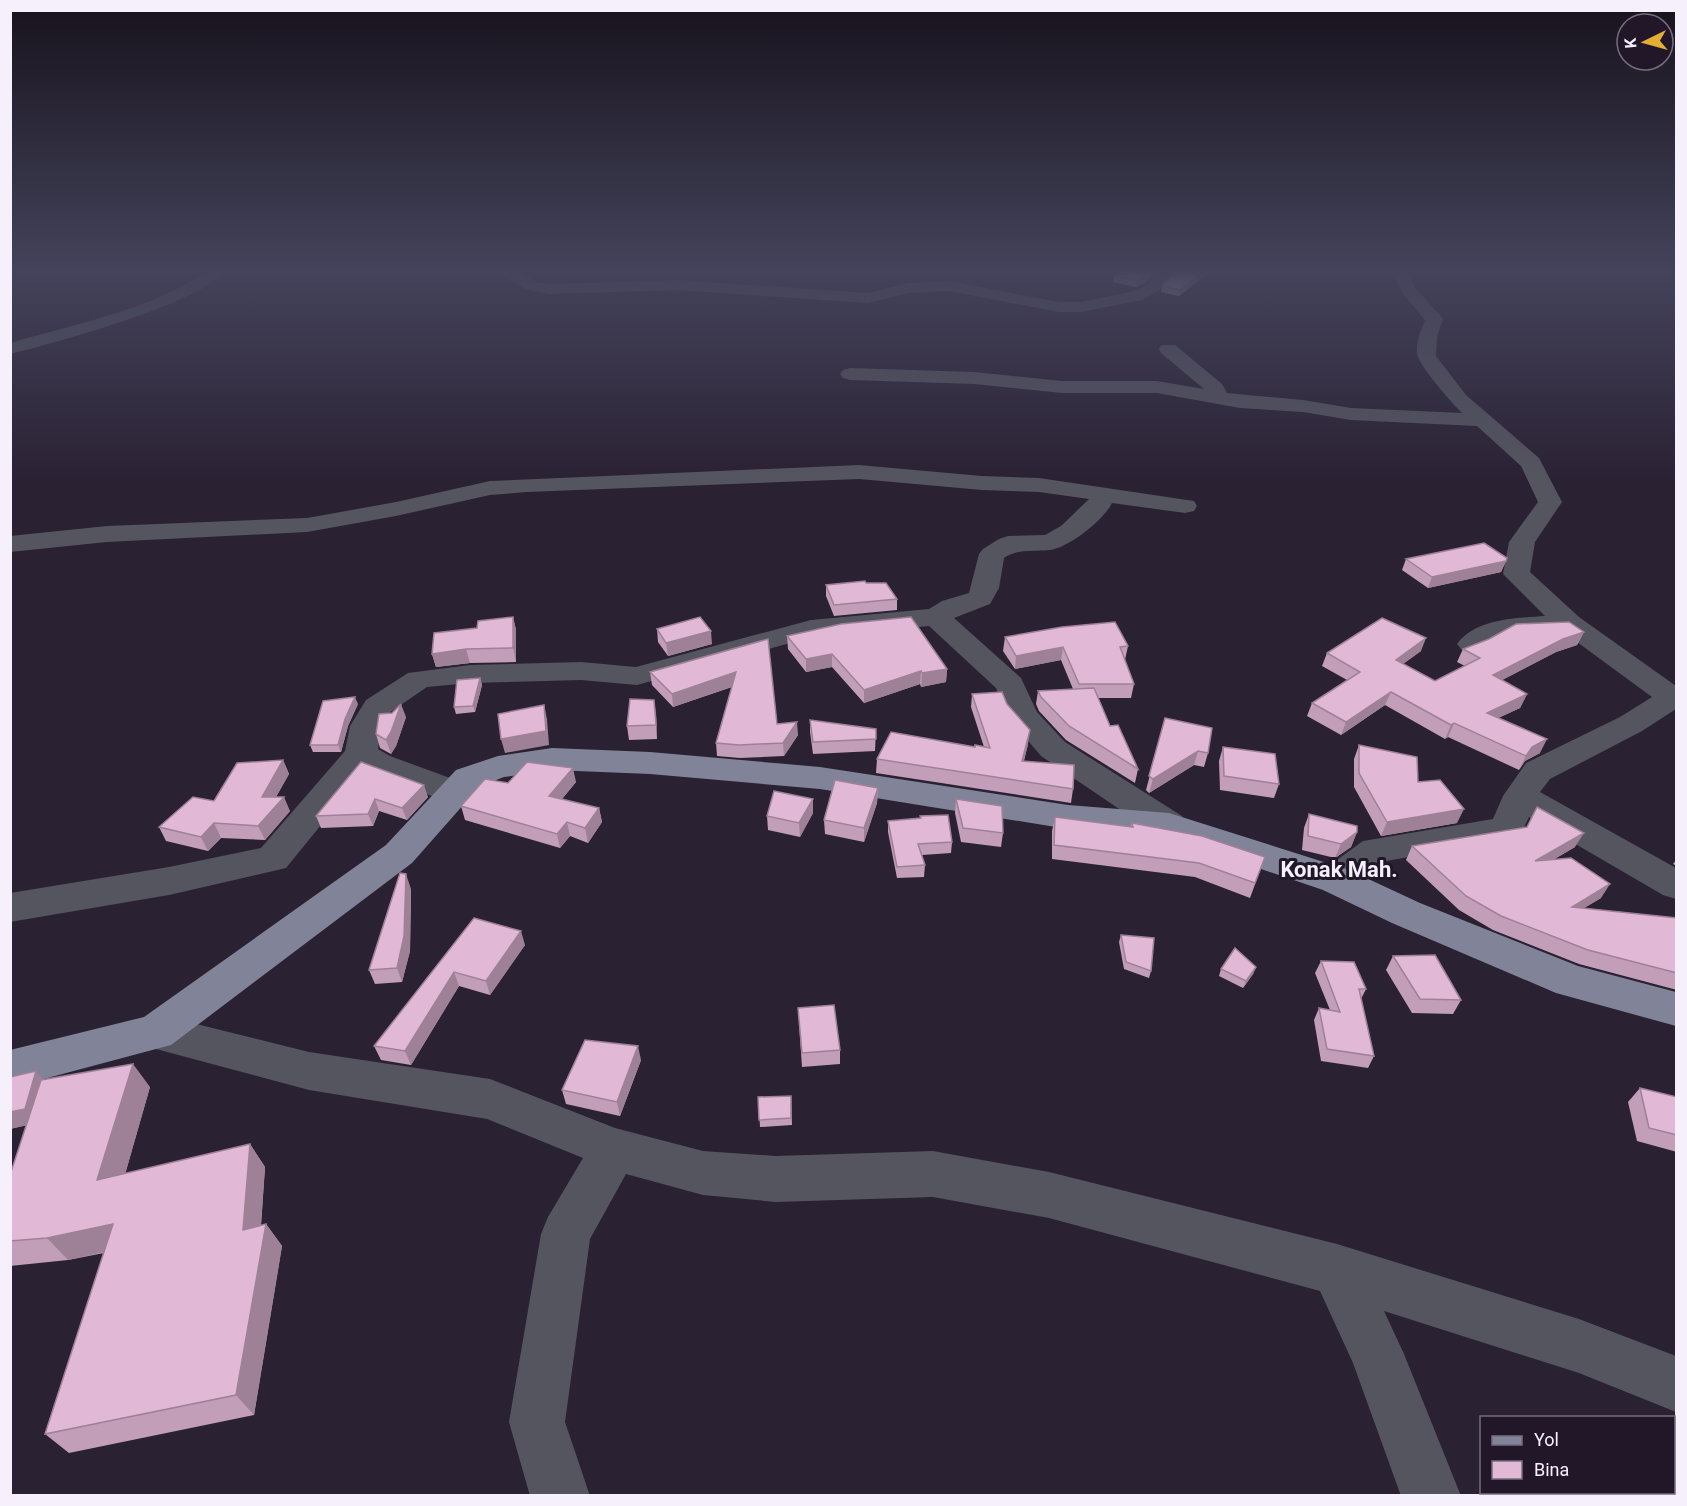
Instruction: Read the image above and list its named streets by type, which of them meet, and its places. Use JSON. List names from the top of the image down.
{
  "districts": ["Konak Mah."],
  "legend": ["Yol", "Bina"],
  "north": "left"
}
